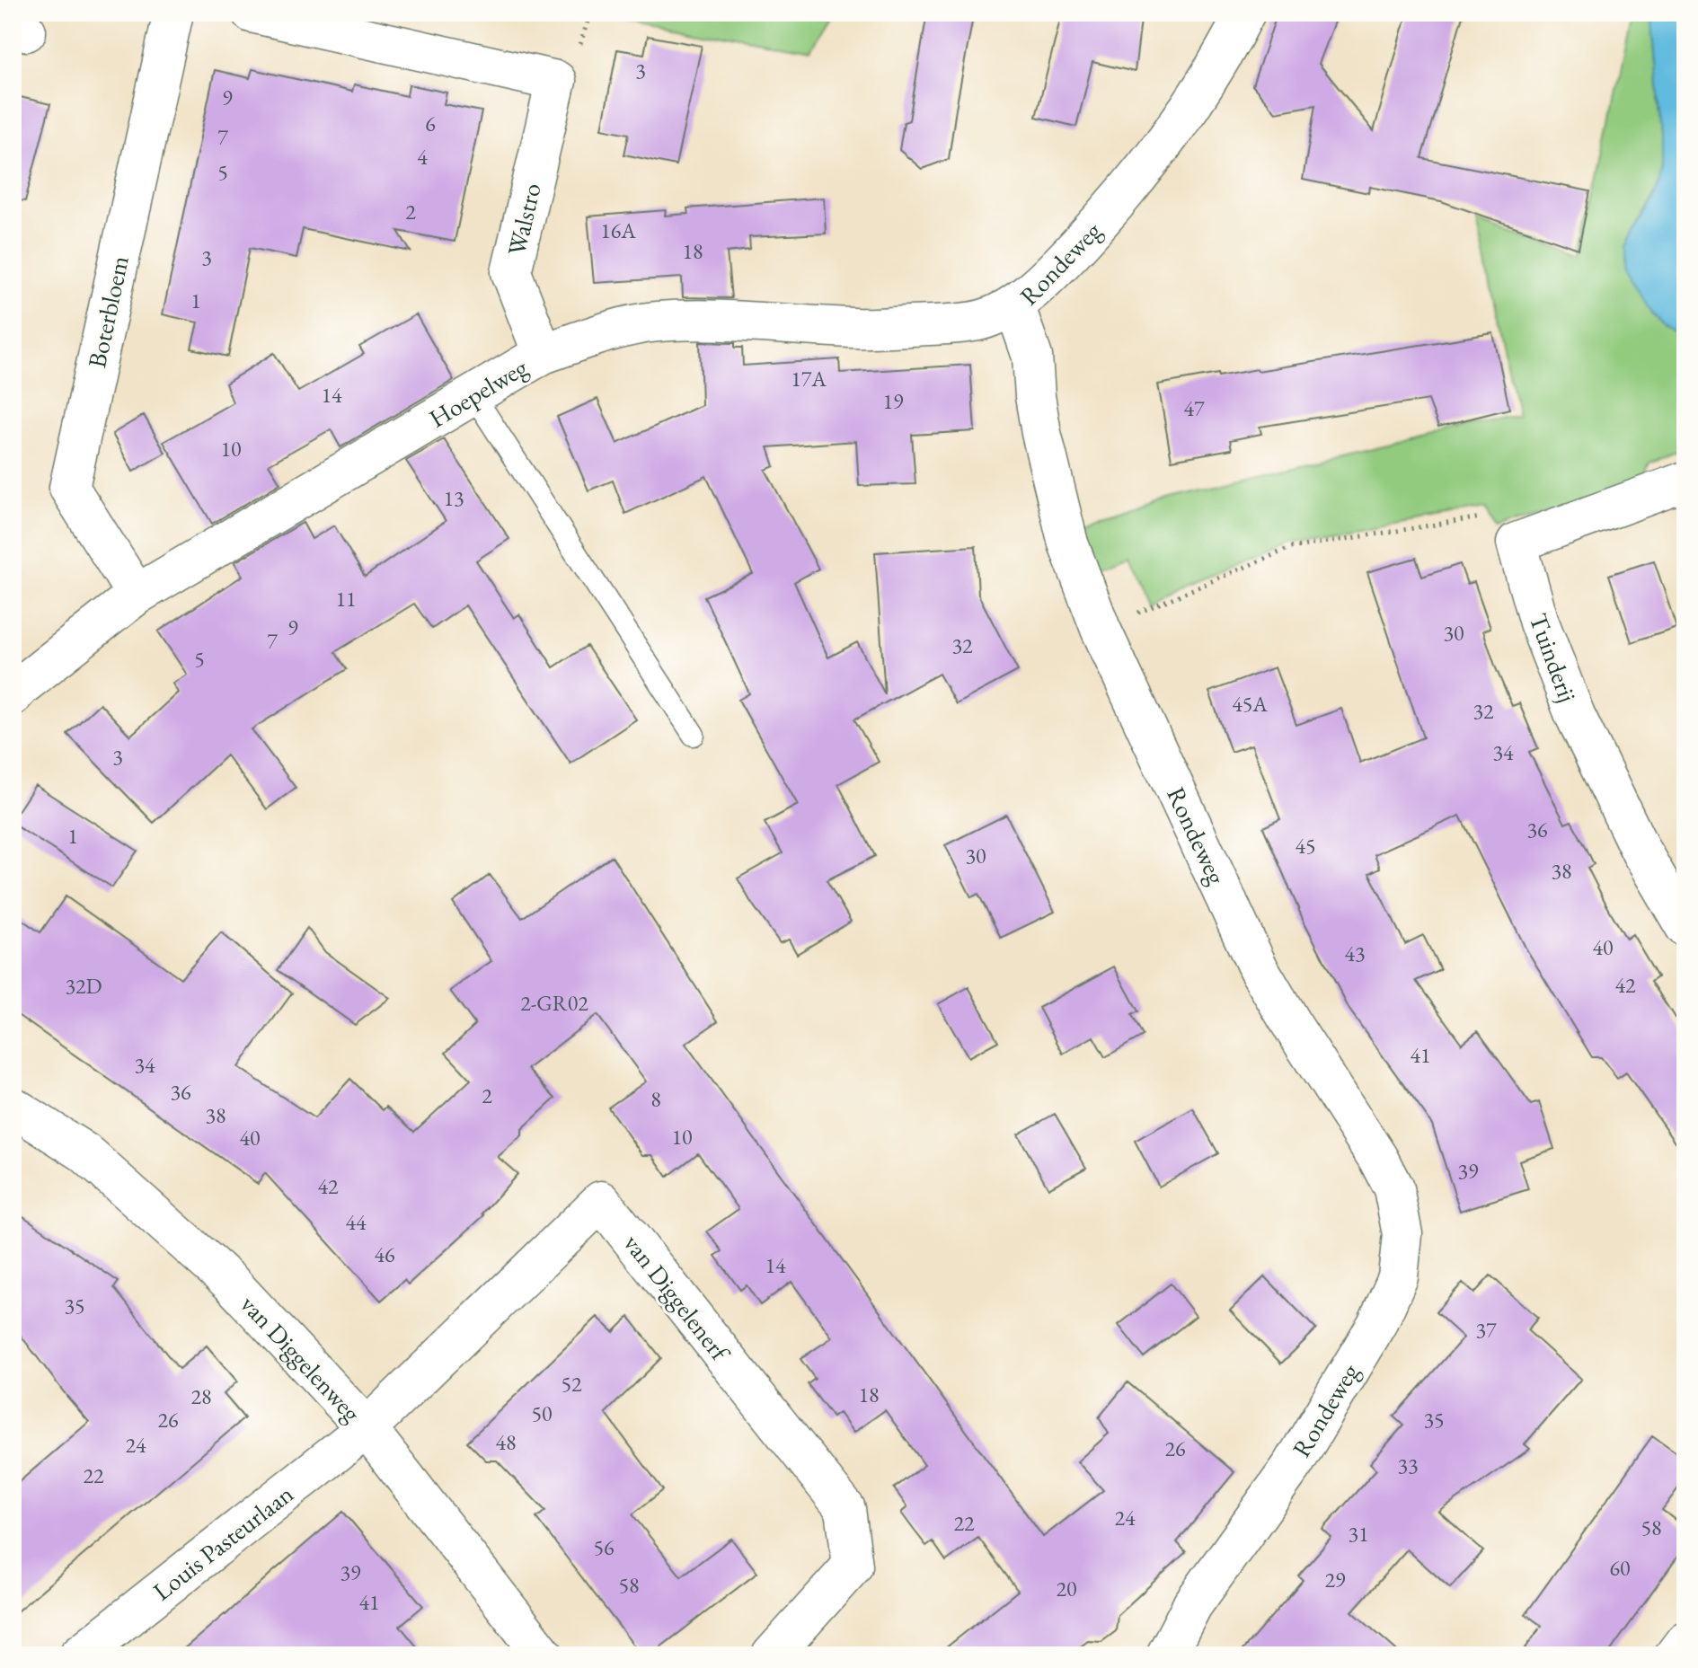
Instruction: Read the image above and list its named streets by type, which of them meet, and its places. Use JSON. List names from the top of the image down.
{
  "streets": {
    "street": [
      "Walstro",
      "Rondeweg",
      "Boterbloem",
      "Hoepelweg",
      "Tuinderij",
      "van Diggelenerf",
      "van Diggelenweg",
      "Louis Pasteurlaan"
    ]
  },
  "crossings": [
    ["Walstro", "Hoepelweg"],
    ["Rondeweg", "Hoepelweg"],
    ["Boterbloem", "Hoepelweg"],
    ["van Diggelenerf", "van Diggelenweg"],
    ["van Diggelenerf", "Louis Pasteurlaan"],
    ["van Diggelenweg", "Louis Pasteurlaan"]
  ],
  "house_numbers": [
    "3",
    "9",
    "6",
    "7",
    "4",
    "5",
    "2",
    "16A",
    "18",
    "3",
    "1",
    "17A",
    "14",
    "19",
    "47",
    "10",
    "13",
    "11",
    "9",
    "30",
    "7",
    "32",
    "5",
    "45A",
    "32",
    "34",
    "3",
    "36",
    "1",
    "45",
    "30",
    "38",
    "40",
    "43",
    "42",
    "32D",
    "2-GR02",
    "41",
    "34",
    "36",
    "2",
    "8",
    "38",
    "10",
    "40",
    "39",
    "42",
    "44",
    "46",
    "14",
    "35",
    "37",
    "52",
    "18",
    "28",
    "50",
    "26",
    "35",
    "48",
    "24",
    "26",
    "33",
    "22",
    "24",
    "22",
    "58",
    "31",
    "56",
    "60",
    "39",
    "29",
    "58",
    "20",
    "41"
  ]
}
